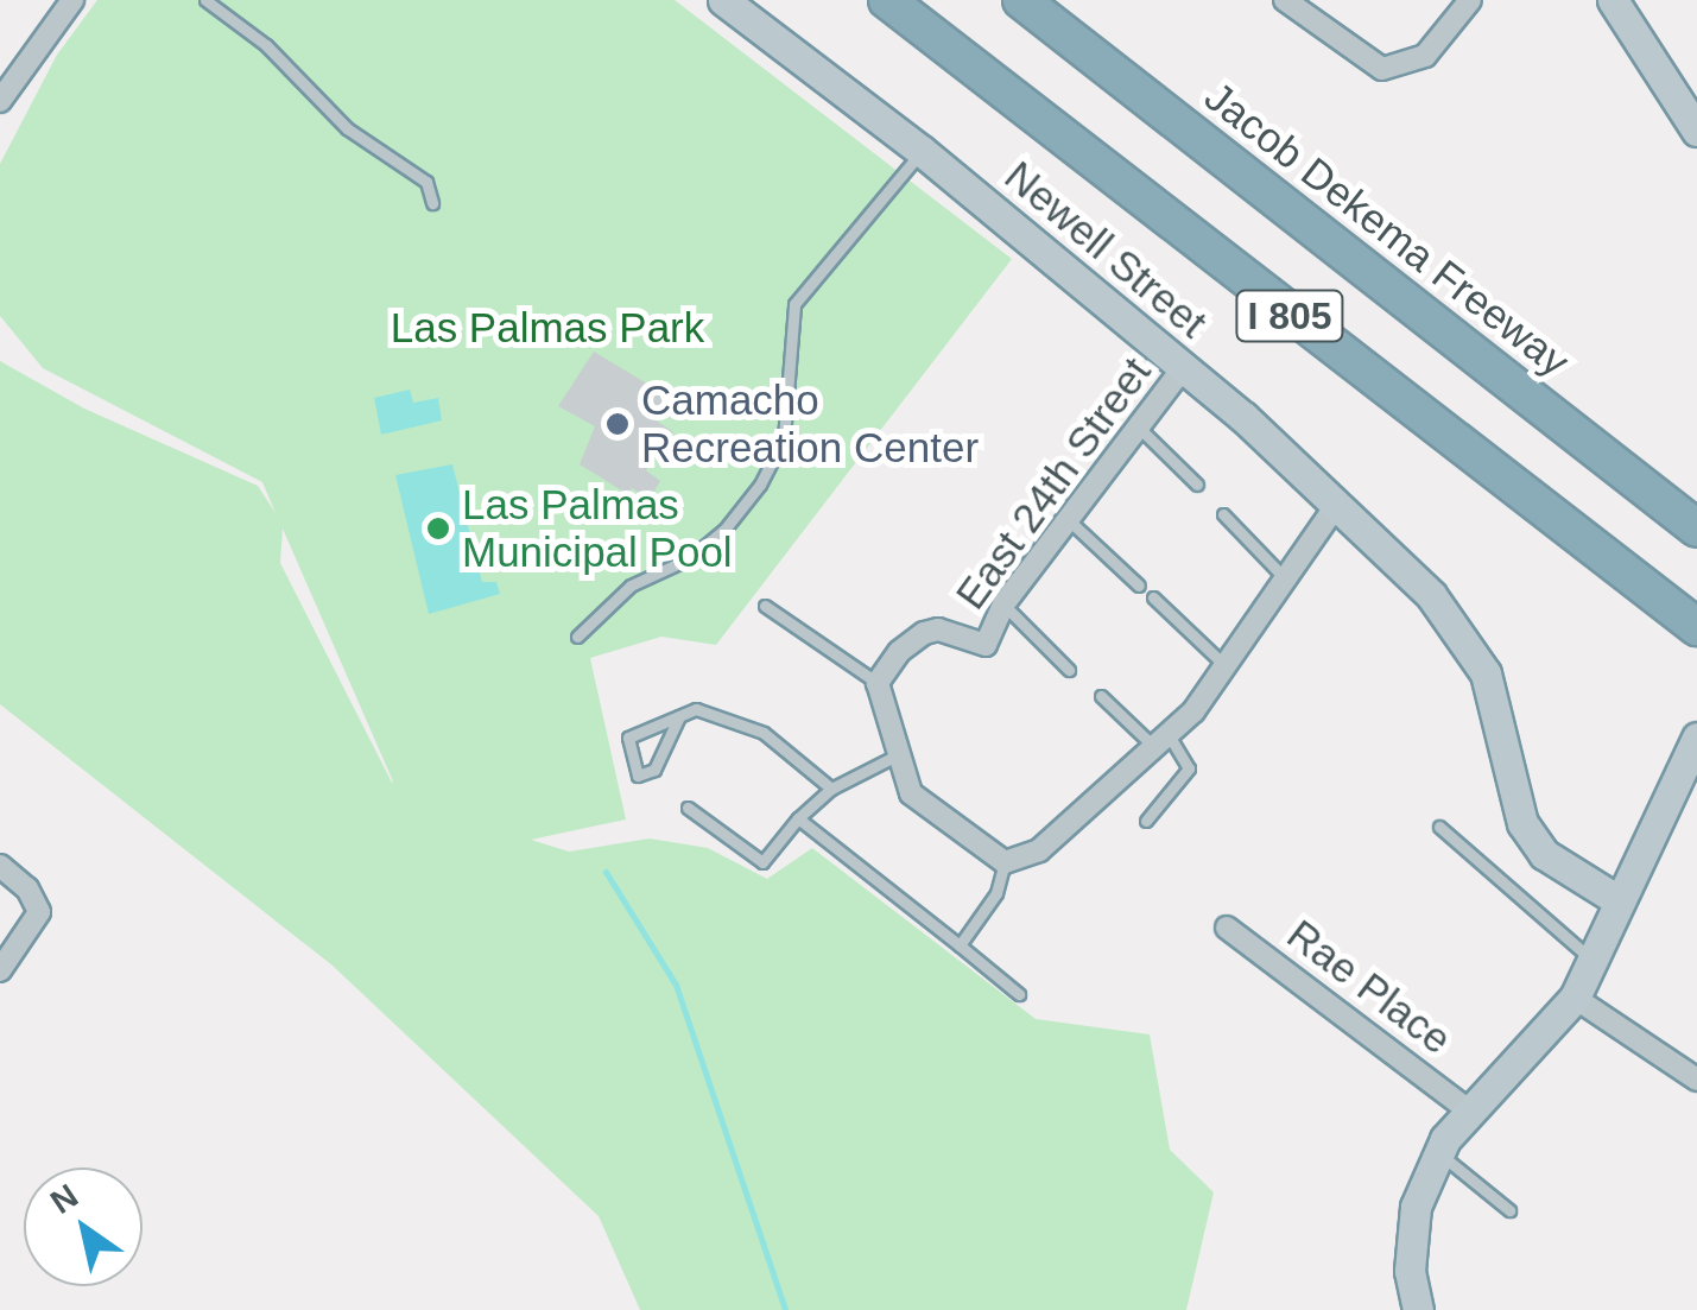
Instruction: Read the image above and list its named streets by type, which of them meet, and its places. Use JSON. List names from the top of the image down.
{
  "streets": {
    "highway": ["Jacob Dekema Freeway", "I 805"],
    "street": ["Newell Street", "East 24th Street", "Rae Place"]
  },
  "crossings": [
    ["Newell Street", "East 24th Street"]
  ],
  "parks": ["Las Palmas Park"],
  "places": ["Camacho Recreation Center", "Las Palmas Municipal Pool"],
  "north": "top left"
}
